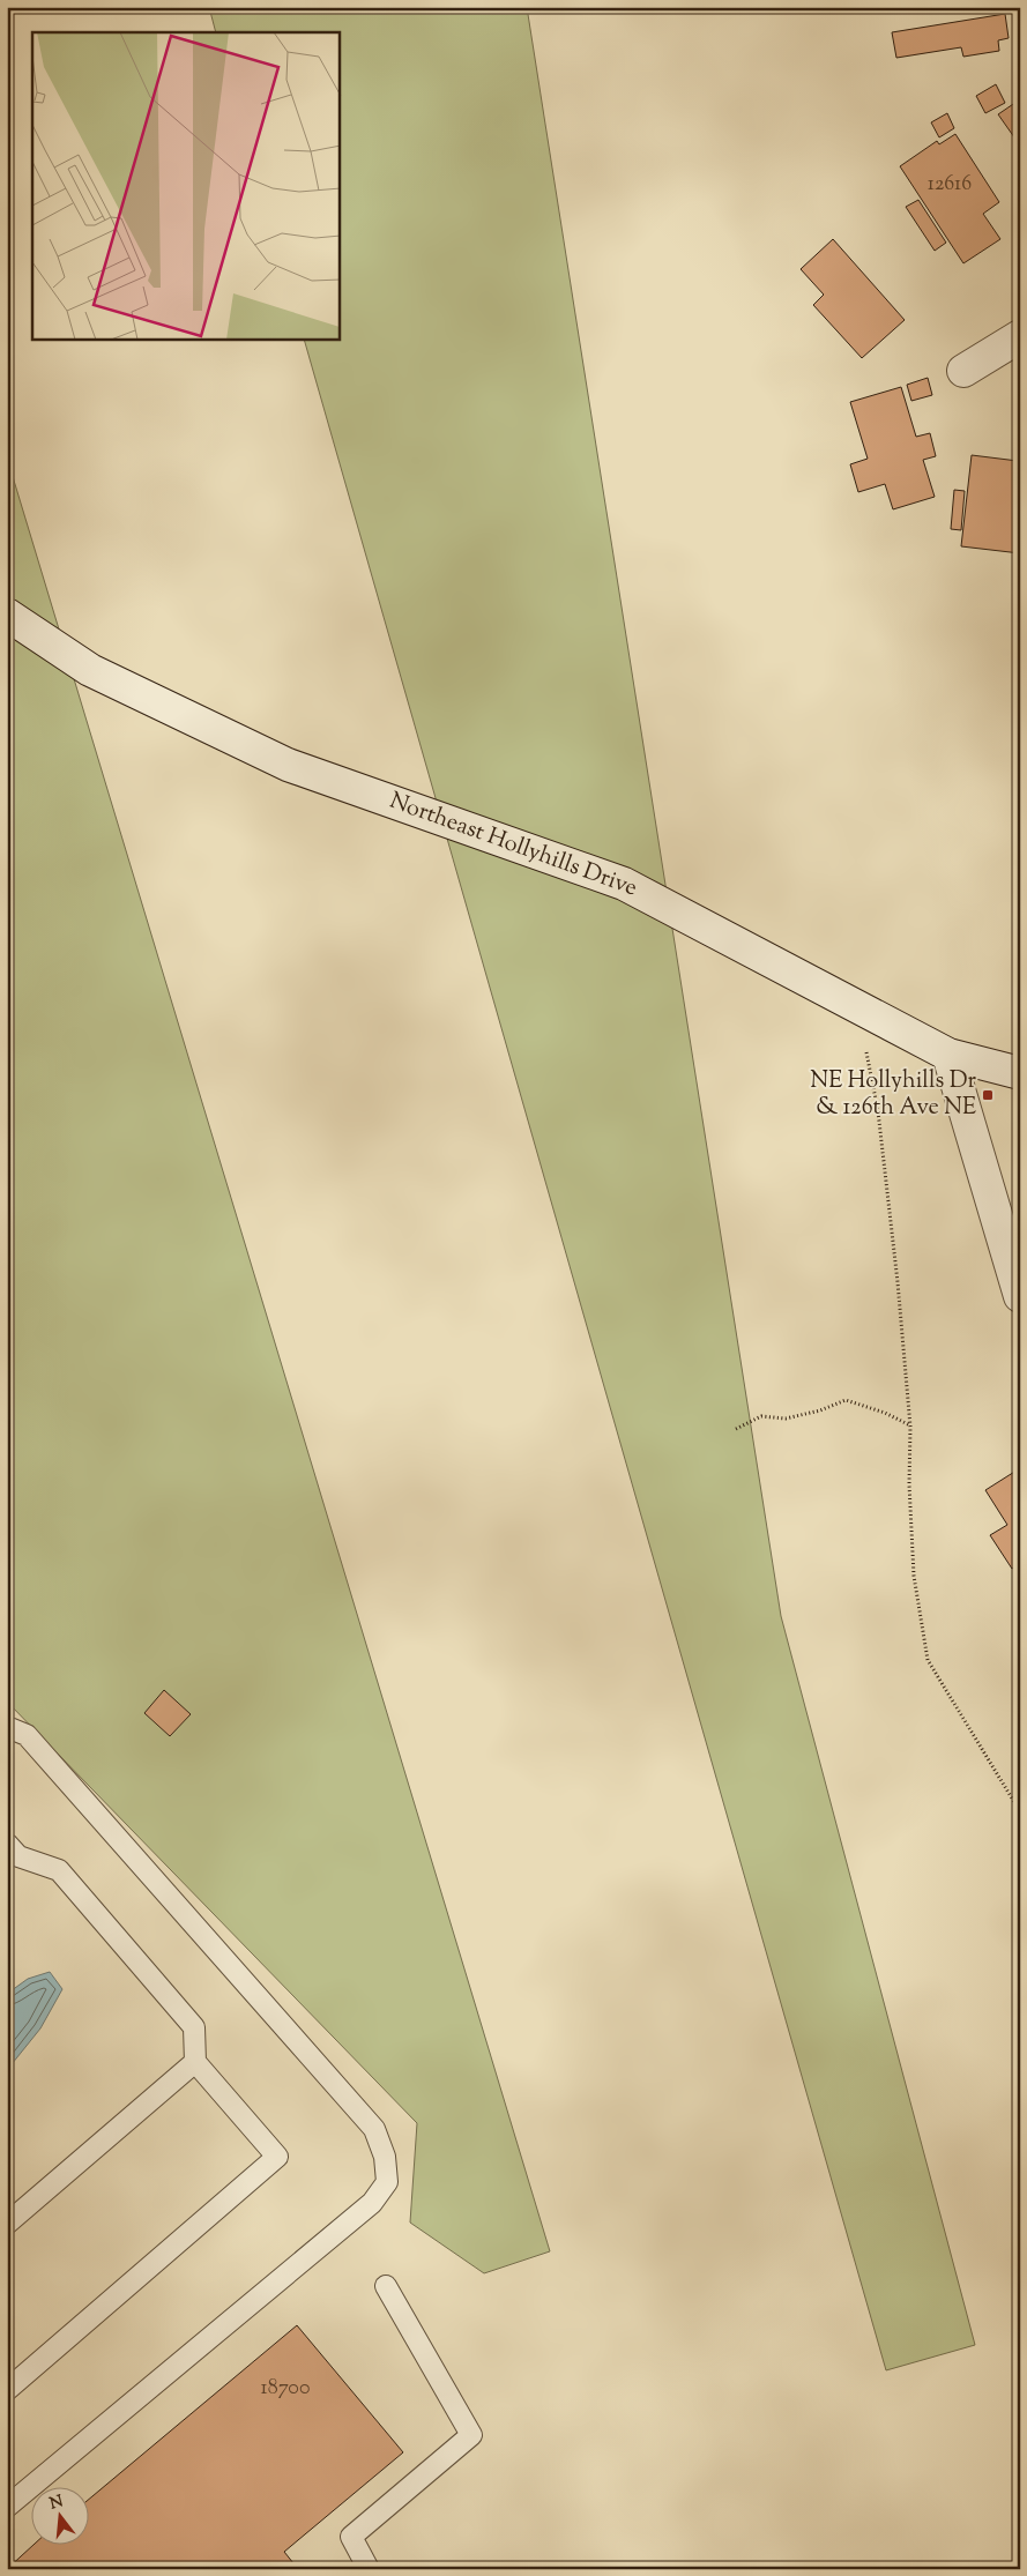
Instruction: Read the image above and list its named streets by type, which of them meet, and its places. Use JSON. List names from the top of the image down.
{
  "streets": {
    "main road": ["Northeast Hollyhills Drive"]
  },
  "places": {
    "transit": ["NE Hollyhills Dr & 126th Ave NE"]
  },
  "house_numbers": ["12616", "18700"],
  "north": "top"
}
